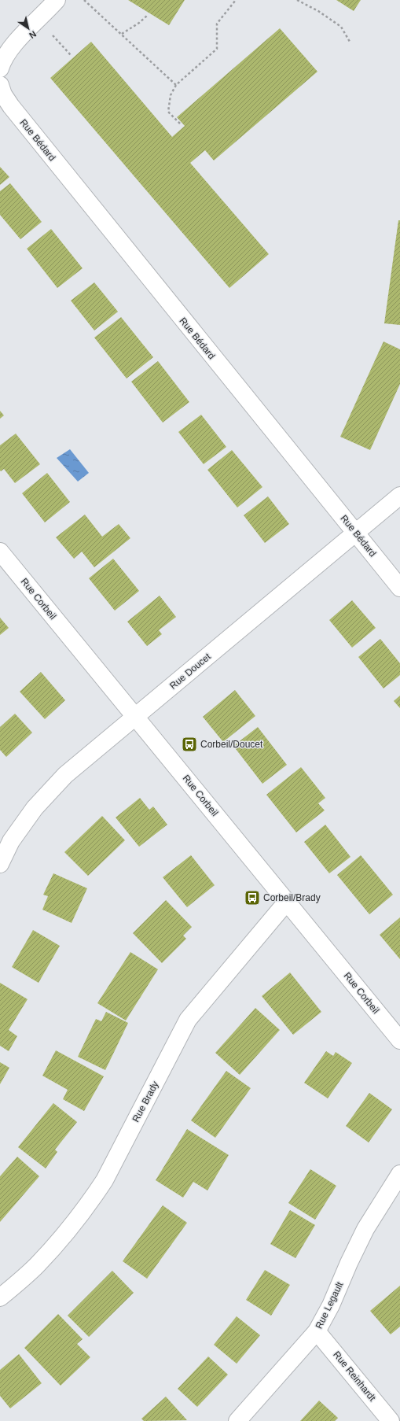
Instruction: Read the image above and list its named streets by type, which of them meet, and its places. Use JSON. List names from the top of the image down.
{
  "streets": {
    "street": [
      "Rue Bédard",
      "Rue Corbeil",
      "Rue Doucet",
      "Rue Brady",
      "Rue Legault",
      "Rue Reinhardt"
    ]
  },
  "crossings": [
    ["Rue Bédard", "Rue Doucet"],
    ["Rue Corbeil", "Rue Doucet"],
    ["Rue Corbeil", "Rue Brady"],
    ["Rue Legault", "Rue Reinhardt"]
  ],
  "places": {
    "bus stop": ["Corbeil/Doucet", "Corbeil/Brady"]
  },
  "north": "bottom right"
}
